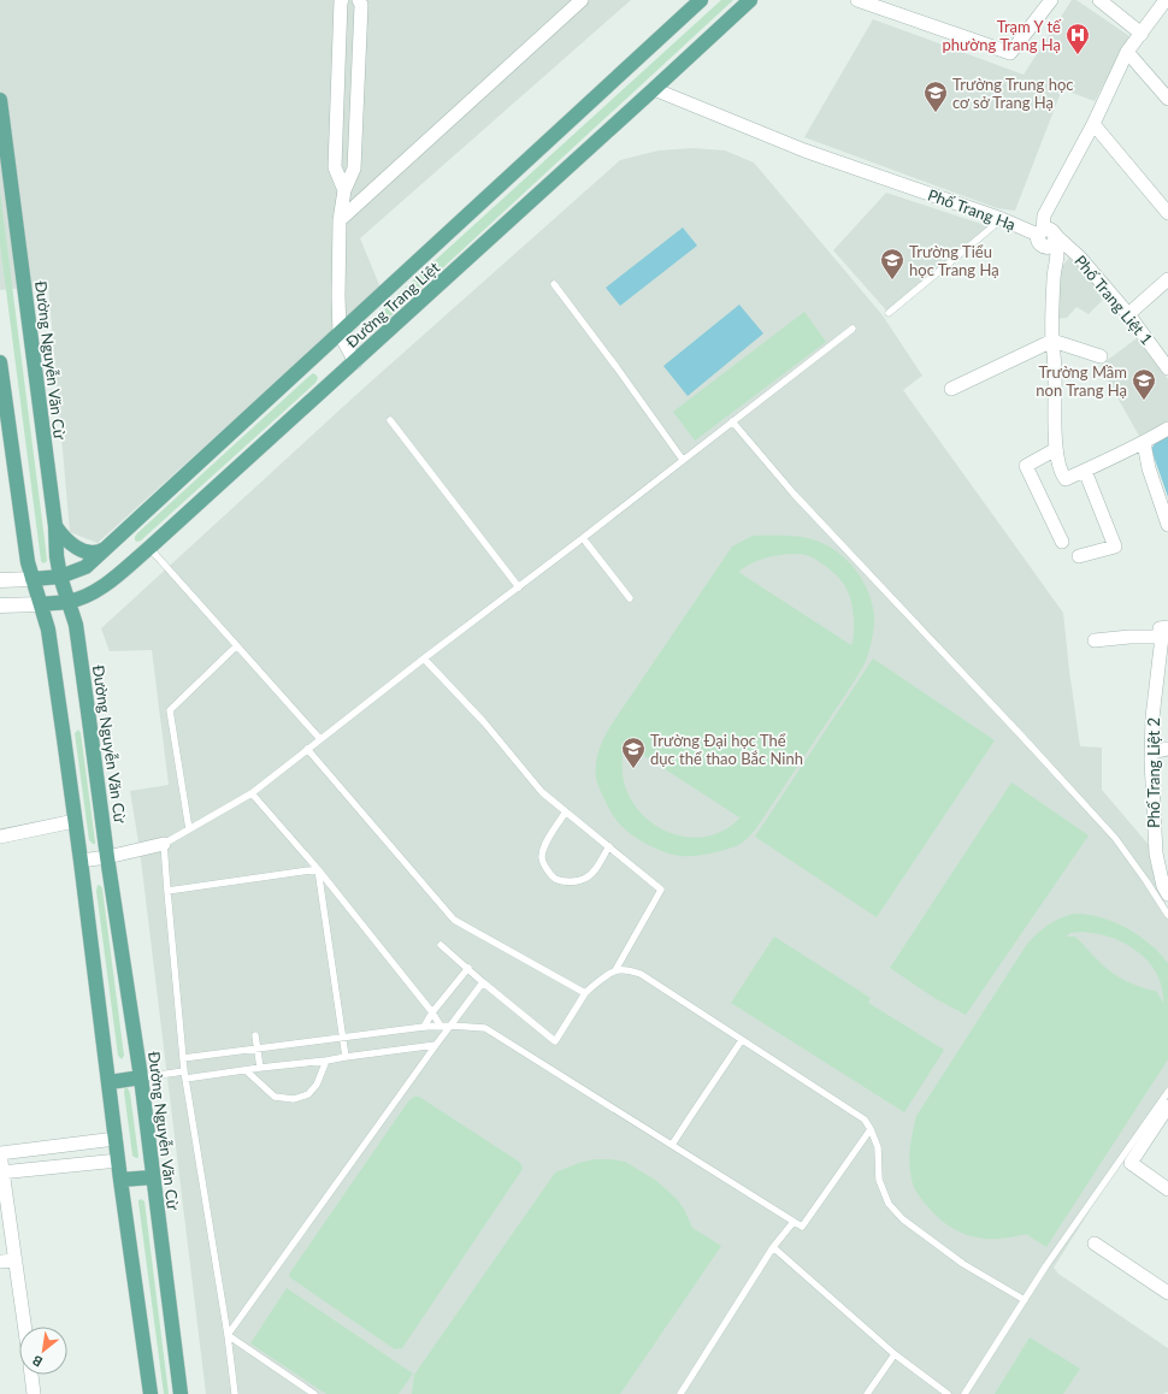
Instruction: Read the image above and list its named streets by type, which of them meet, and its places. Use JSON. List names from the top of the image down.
{
  "streets": {
    "main road": ["Đường Trang Liệt", "Đường Nguyễn Văn Cừ"],
    "street": ["Phố Trang Hạ", "Phố Trang Liệt 1", "Phố Trang Liệt 2"]
  },
  "crossings": [
    ["Phố Trang Hạ", "Phố Trang Liệt 1"],
    ["Phố Trang Hạ", "Đường Trang Liệt"],
    ["Đường Trang Liệt", "Đường Nguyễn Văn Cừ"]
  ],
  "places": {
    "hospital": ["Trạm Y tế phường Trang Hạ"],
    "school or university": [
      "Trường Trung học cơ sở Trang Hạ",
      "Trường Tiểu học Trang Hạ",
      "Trường Mầm non Trang Hạ",
      "Trường Đại học Thể dục thể thao Bắc Ninh"
    ]
  },
  "north": "bottom left"
}
